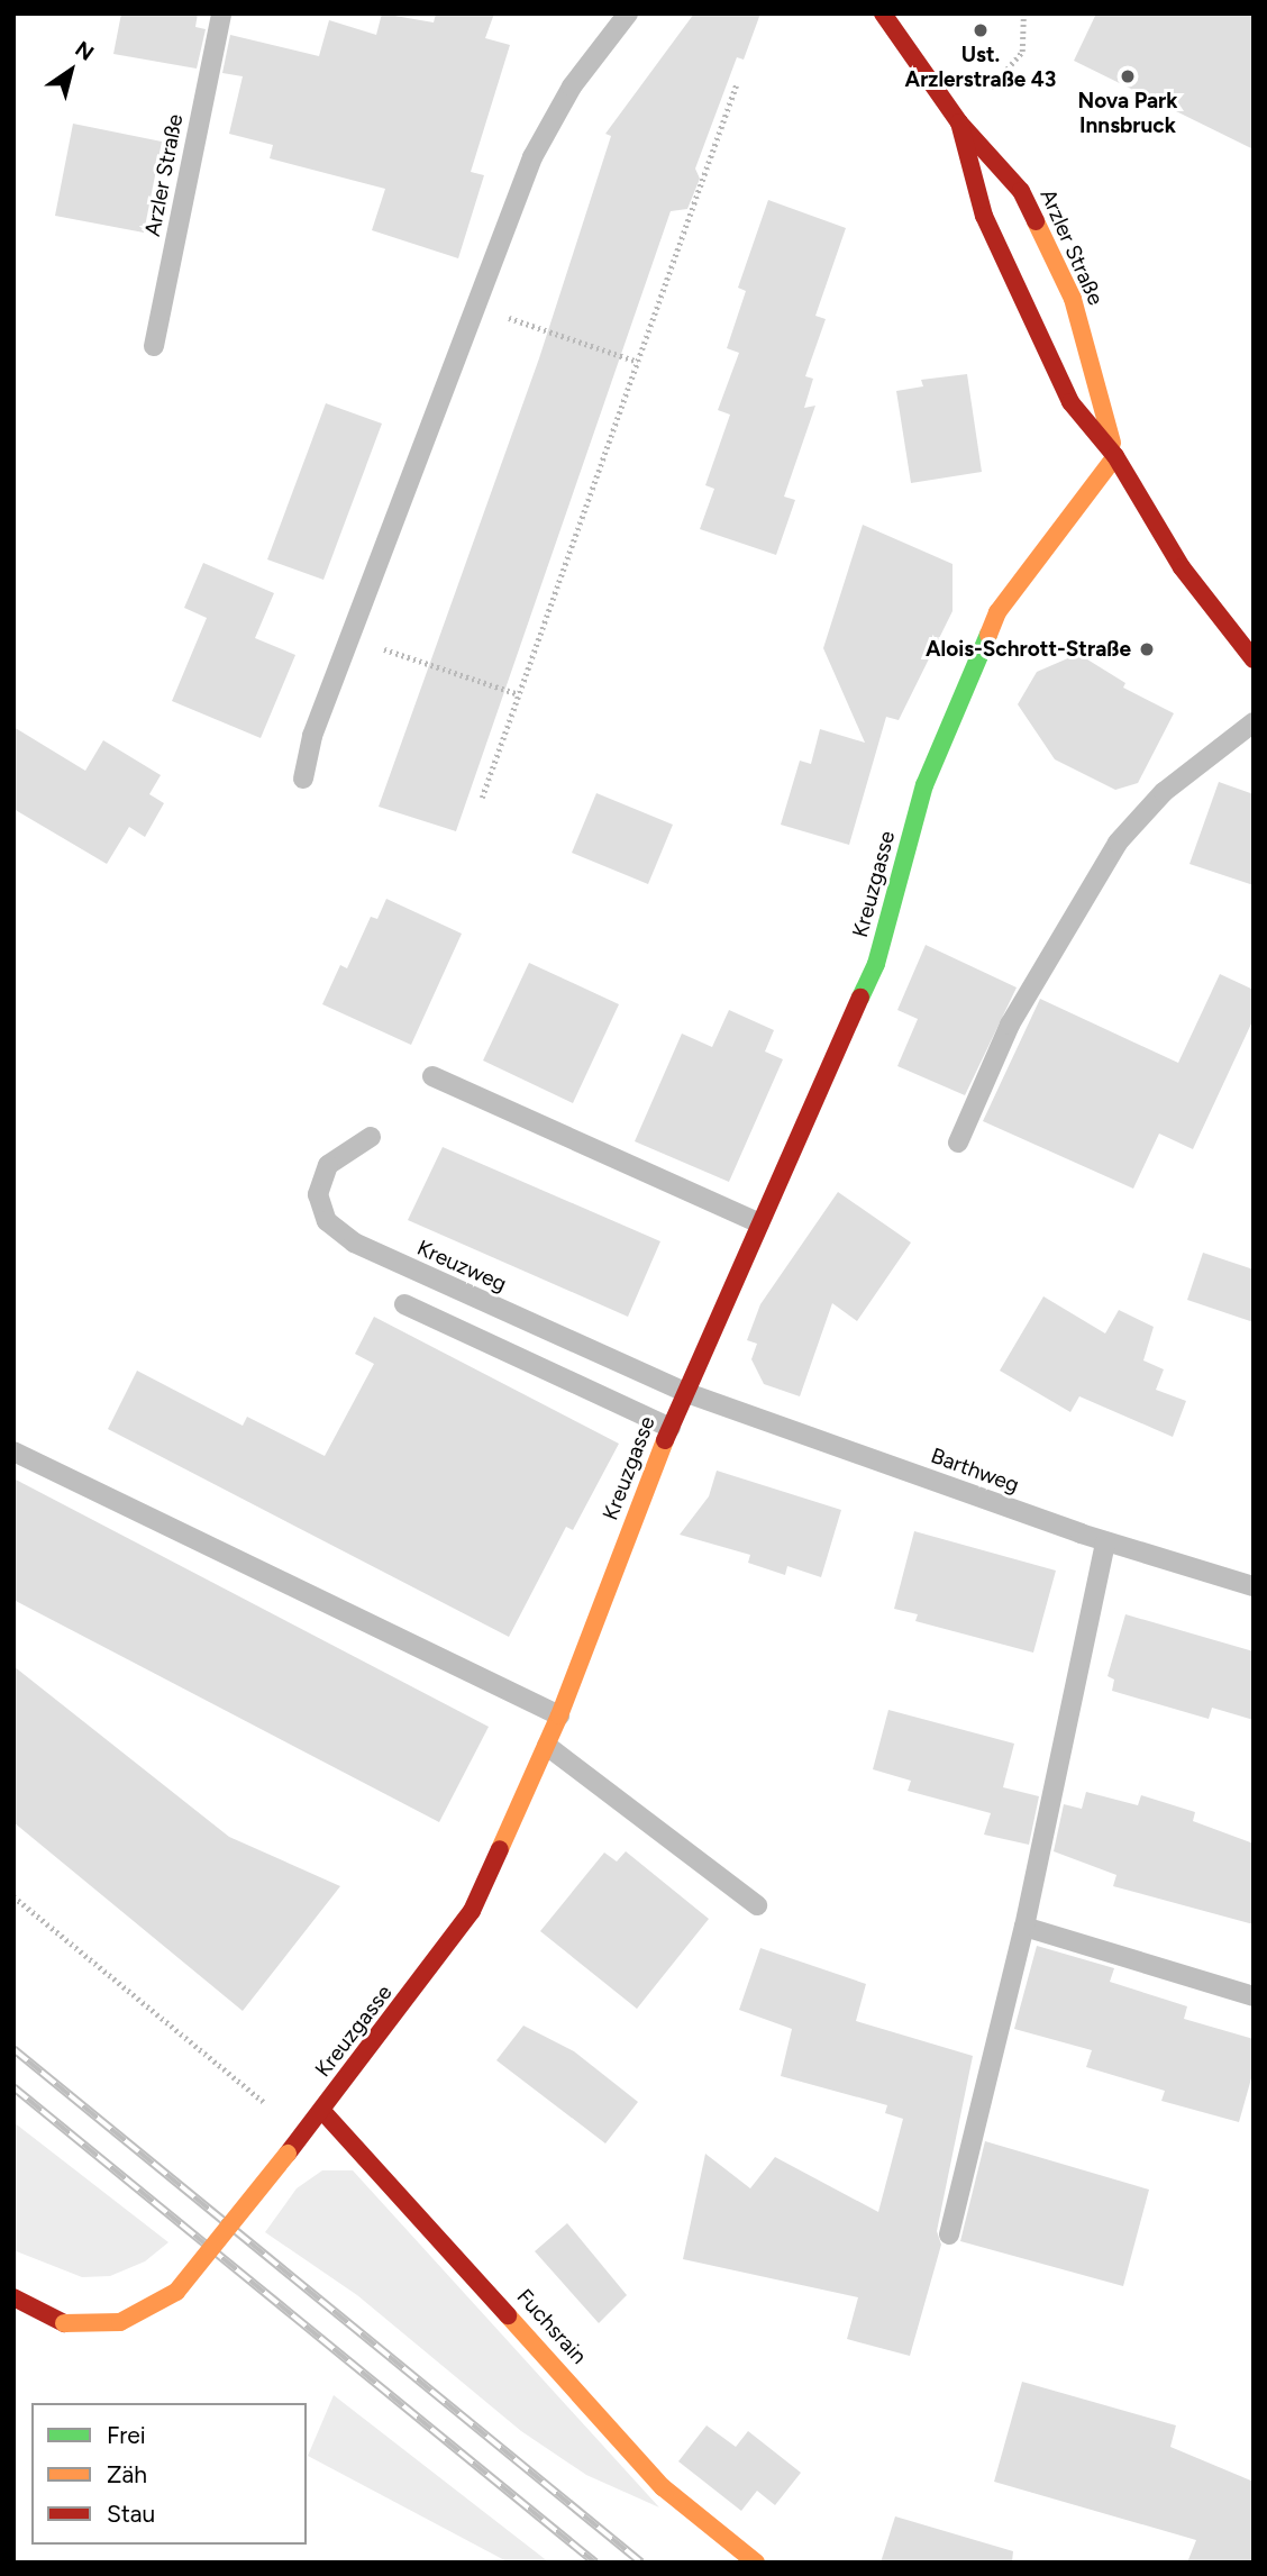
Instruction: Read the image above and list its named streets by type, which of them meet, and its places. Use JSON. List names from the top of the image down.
{
  "streets": {
    "street": ["Arzler Straße", "Kreuzgasse", "Fuchsrain"],
    "lane": ["Kreuzweg", "Barthweg"]
  },
  "crossings": [
    ["Arzler Straße", "Kreuzgasse"],
    ["Kreuzgasse", "Kreuzweg"],
    ["Kreuzgasse", "Barthweg"],
    ["Kreuzgasse", "Fuchsrain"],
    ["Kreuzweg", "Barthweg"]
  ],
  "places": ["Ust. Arzlerstraße 43", "Nova Park Innsbruck", "Alois-Schrott-Straße"],
  "legend": ["Frei", "Zäh", "Stau"],
  "north": "top right"
}
